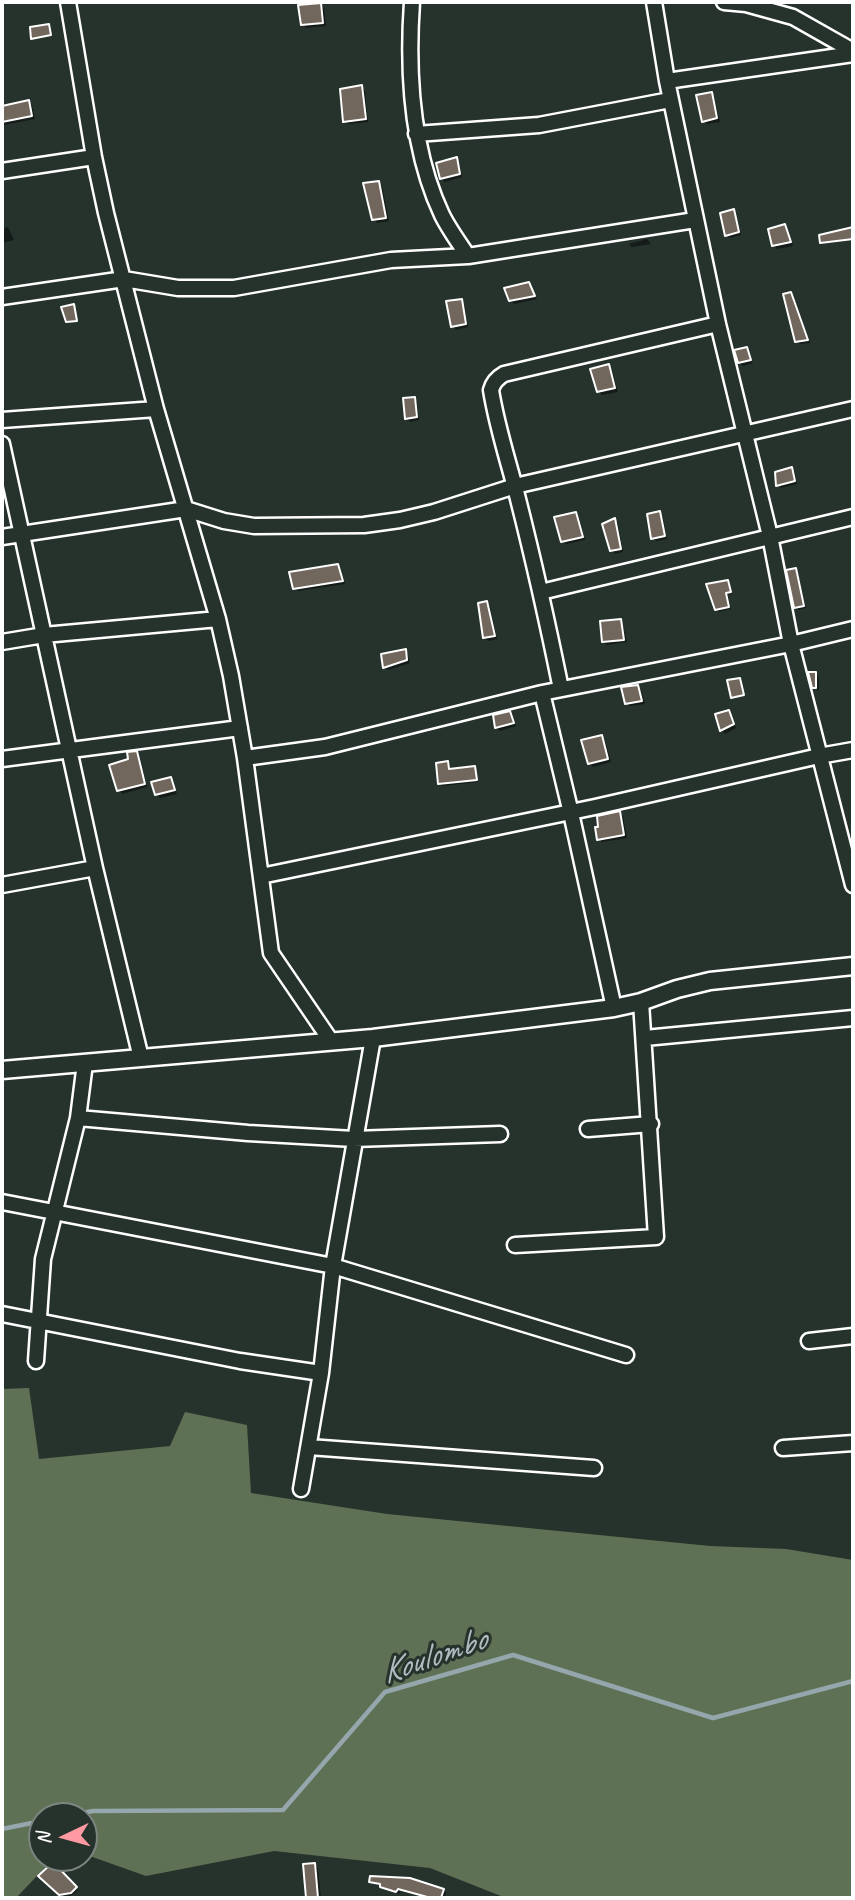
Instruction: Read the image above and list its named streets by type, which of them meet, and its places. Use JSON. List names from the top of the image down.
{
  "water": ["Koulombo"],
  "north": "left"
}
